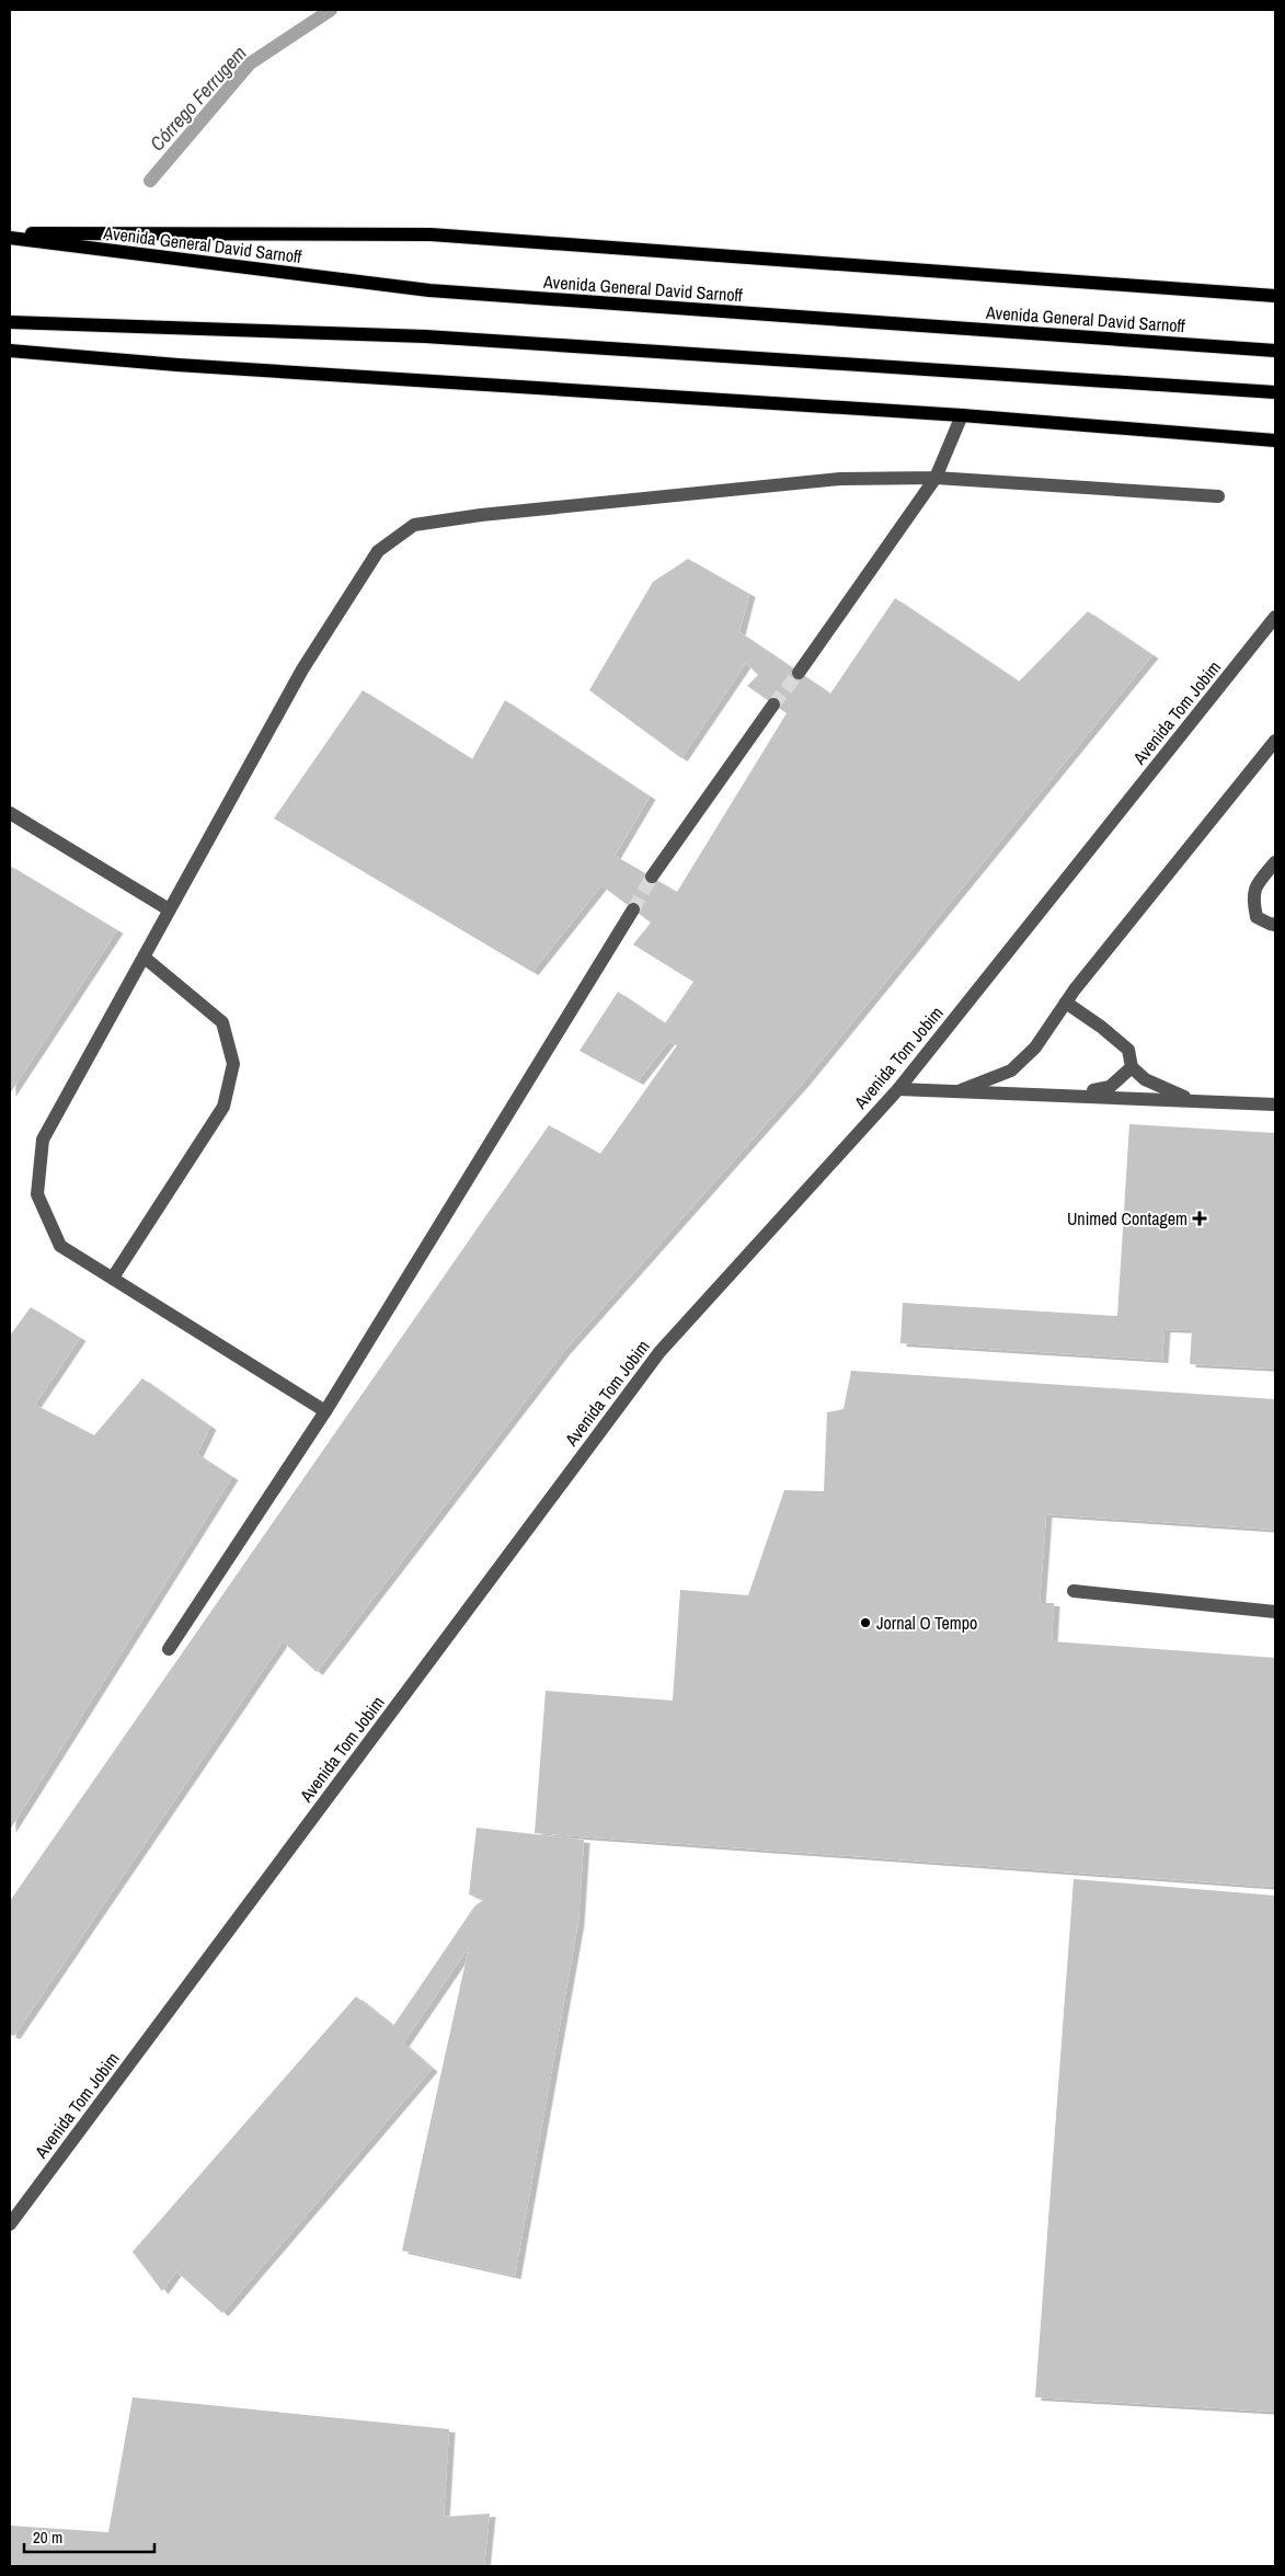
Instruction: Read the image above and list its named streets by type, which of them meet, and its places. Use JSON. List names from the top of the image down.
{
  "streets": {
    "main road": ["Avenida General David Sarnoff"],
    "street": ["Avenida Tom Jobim"]
  },
  "water": ["Córrego Ferrugem"],
  "places": {
    "health": ["Unimed Contagem"],
    "other": ["Jornal O Tempo"]
  },
  "scale_bar": "20 m"
}
